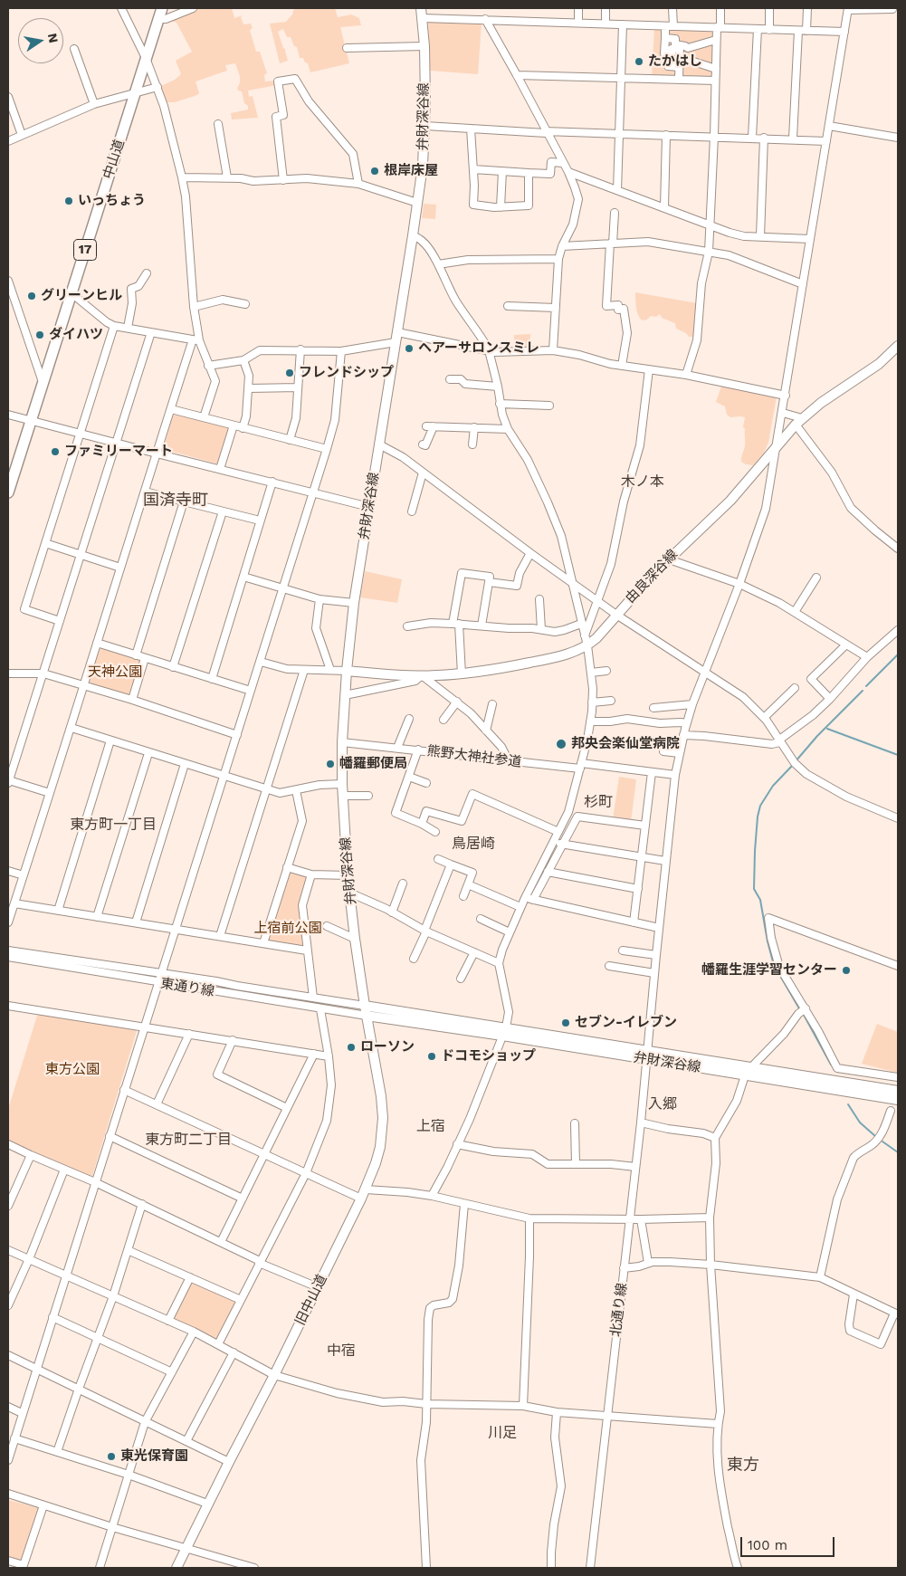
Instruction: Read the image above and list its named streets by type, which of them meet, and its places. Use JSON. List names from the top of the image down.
{
  "streets": {
    "highway": ["中山道", "17"],
    "main road": ["弁財深谷線", "由良深谷線", "旧中山道"],
    "street": ["熊野大神社参道", "東通り線", "北通り線"]
  },
  "crossings": [
    ["弁財深谷線", "由良深谷線"],
    ["弁財深谷線", "熊野大神社参道"],
    ["弁財深谷線", "東通り線"],
    ["弁財深谷線", "旧中山道"],
    ["弁財深谷線", "北通り線"],
    ["由良深谷線", "北通り線"],
    ["熊野大神社参道", "北通り線"],
    ["東通り線", "旧中山道"]
  ],
  "districts": [
    "木ノ本",
    "国済寺町",
    "杉町",
    "東方町一丁目",
    "鳥居崎",
    "入郷",
    "上宿",
    "東方町二丁目",
    "中宿",
    "川足",
    "東方"
  ],
  "parks": ["天神公園", "上宿前公園", "東方公園"],
  "places": [
    "たかはし",
    "根岸床屋",
    "いっちょう",
    "グリーンヒル",
    "ダイハツ",
    "ヘアーサロンスミレ",
    "フレンドシップ",
    "ファミリーマート",
    "邦央会楽仙堂病院",
    "幡羅郵便局",
    "幡羅生涯学習センター",
    "セブン-イレブン",
    "ローソン",
    "ドコモショップ",
    "東光保育園"
  ],
  "scale_bar": "100 m",
  "north": "right"
}
